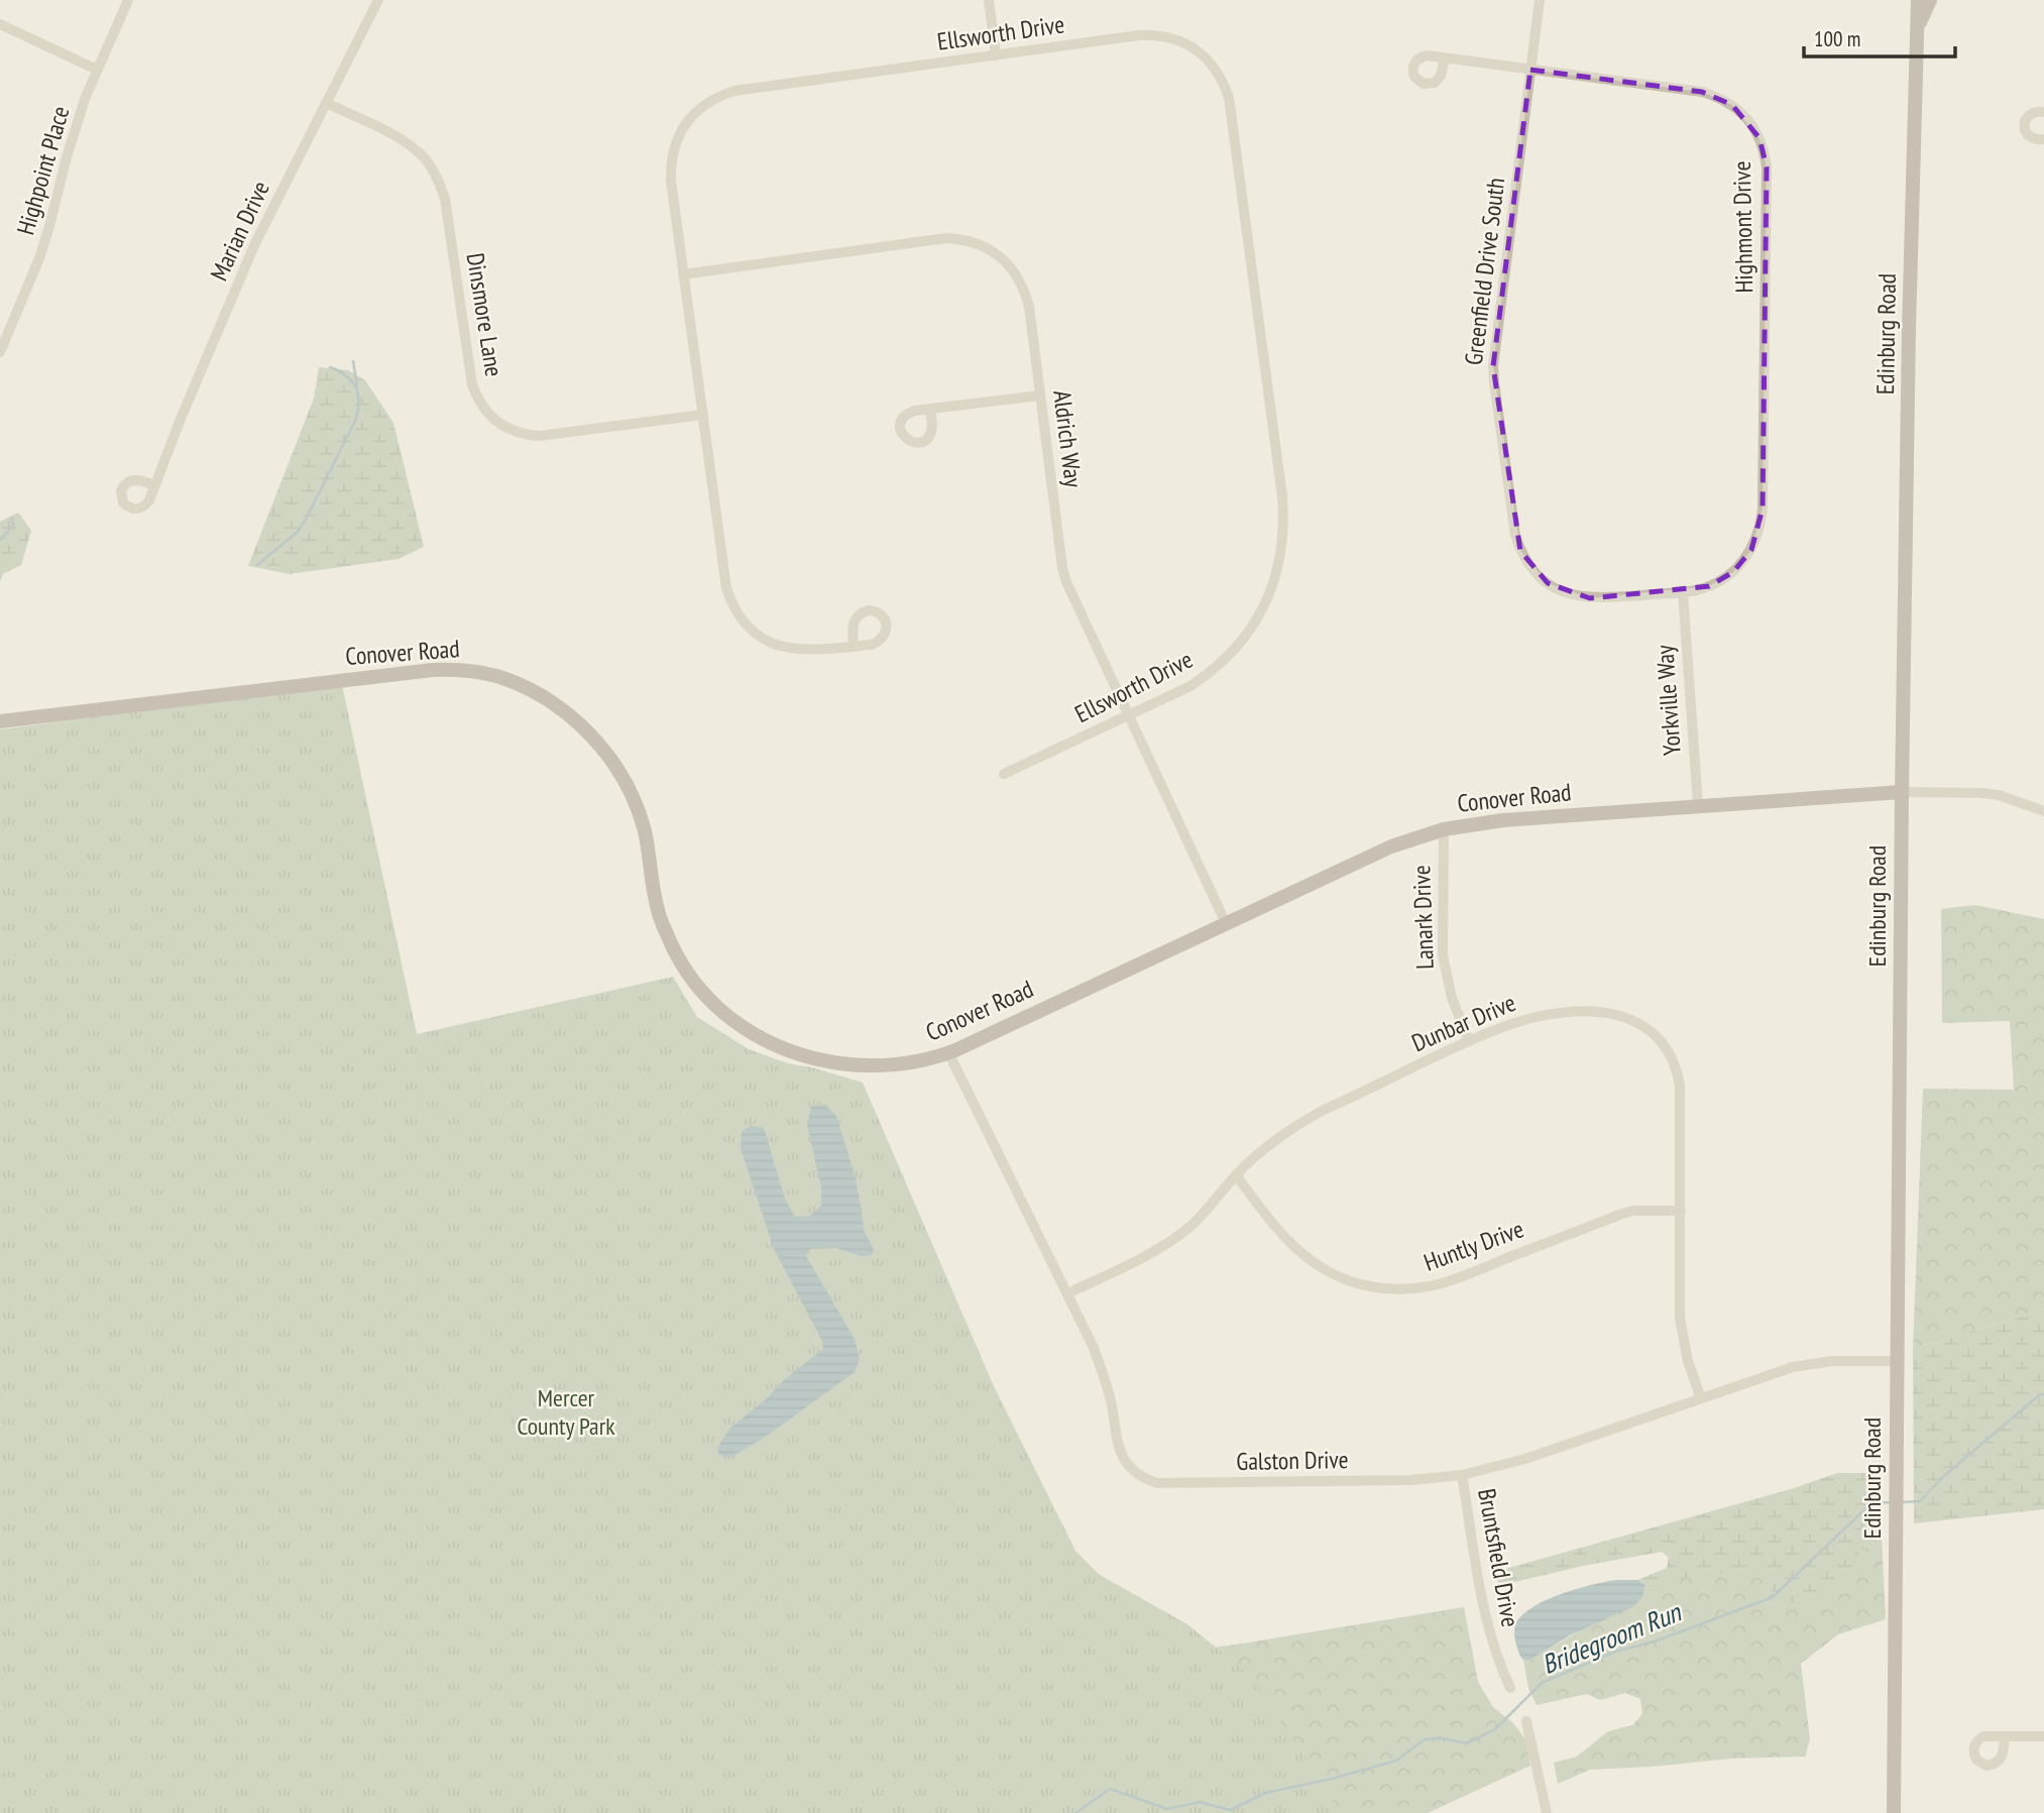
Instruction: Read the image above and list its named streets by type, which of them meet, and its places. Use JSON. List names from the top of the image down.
{
  "streets": {
    "street": [
      "Ellsworth Drive",
      "Highpoint Place",
      "Highmont Drive",
      "Marian Drive",
      "Greenfield Drive South",
      "Dinsmore Lane",
      "Edinburg Road",
      "Aldrich Way",
      "Conover Road",
      "Yorkville Way",
      "Lanark Drive",
      "Dunbar Drive",
      "Huntly Drive",
      "Galston Drive",
      "Bruntsfield Drive"
    ]
  },
  "crossings": [
    ["Ellsworth Drive", "Dinsmore Lane"],
    ["Ellsworth Drive", "Aldrich Way"],
    ["Highmont Drive", "Greenfield Drive South"],
    ["Marian Drive", "Dinsmore Lane"],
    ["Greenfield Drive South", "Yorkville Way"],
    ["Edinburg Road", "Conover Road"],
    ["Edinburg Road", "Galston Drive"],
    ["Aldrich Way", "Conover Road"],
    ["Conover Road", "Yorkville Way"],
    ["Conover Road", "Lanark Drive"],
    ["Conover Road", "Galston Drive"],
    ["Lanark Drive", "Dunbar Drive"],
    ["Dunbar Drive", "Huntly Drive"],
    ["Dunbar Drive", "Galston Drive"],
    ["Galston Drive", "Bruntsfield Drive"]
  ],
  "water": ["Bridegroom Run"],
  "parks": ["Mercer County Park"],
  "scale_bar": "100 m"
}
